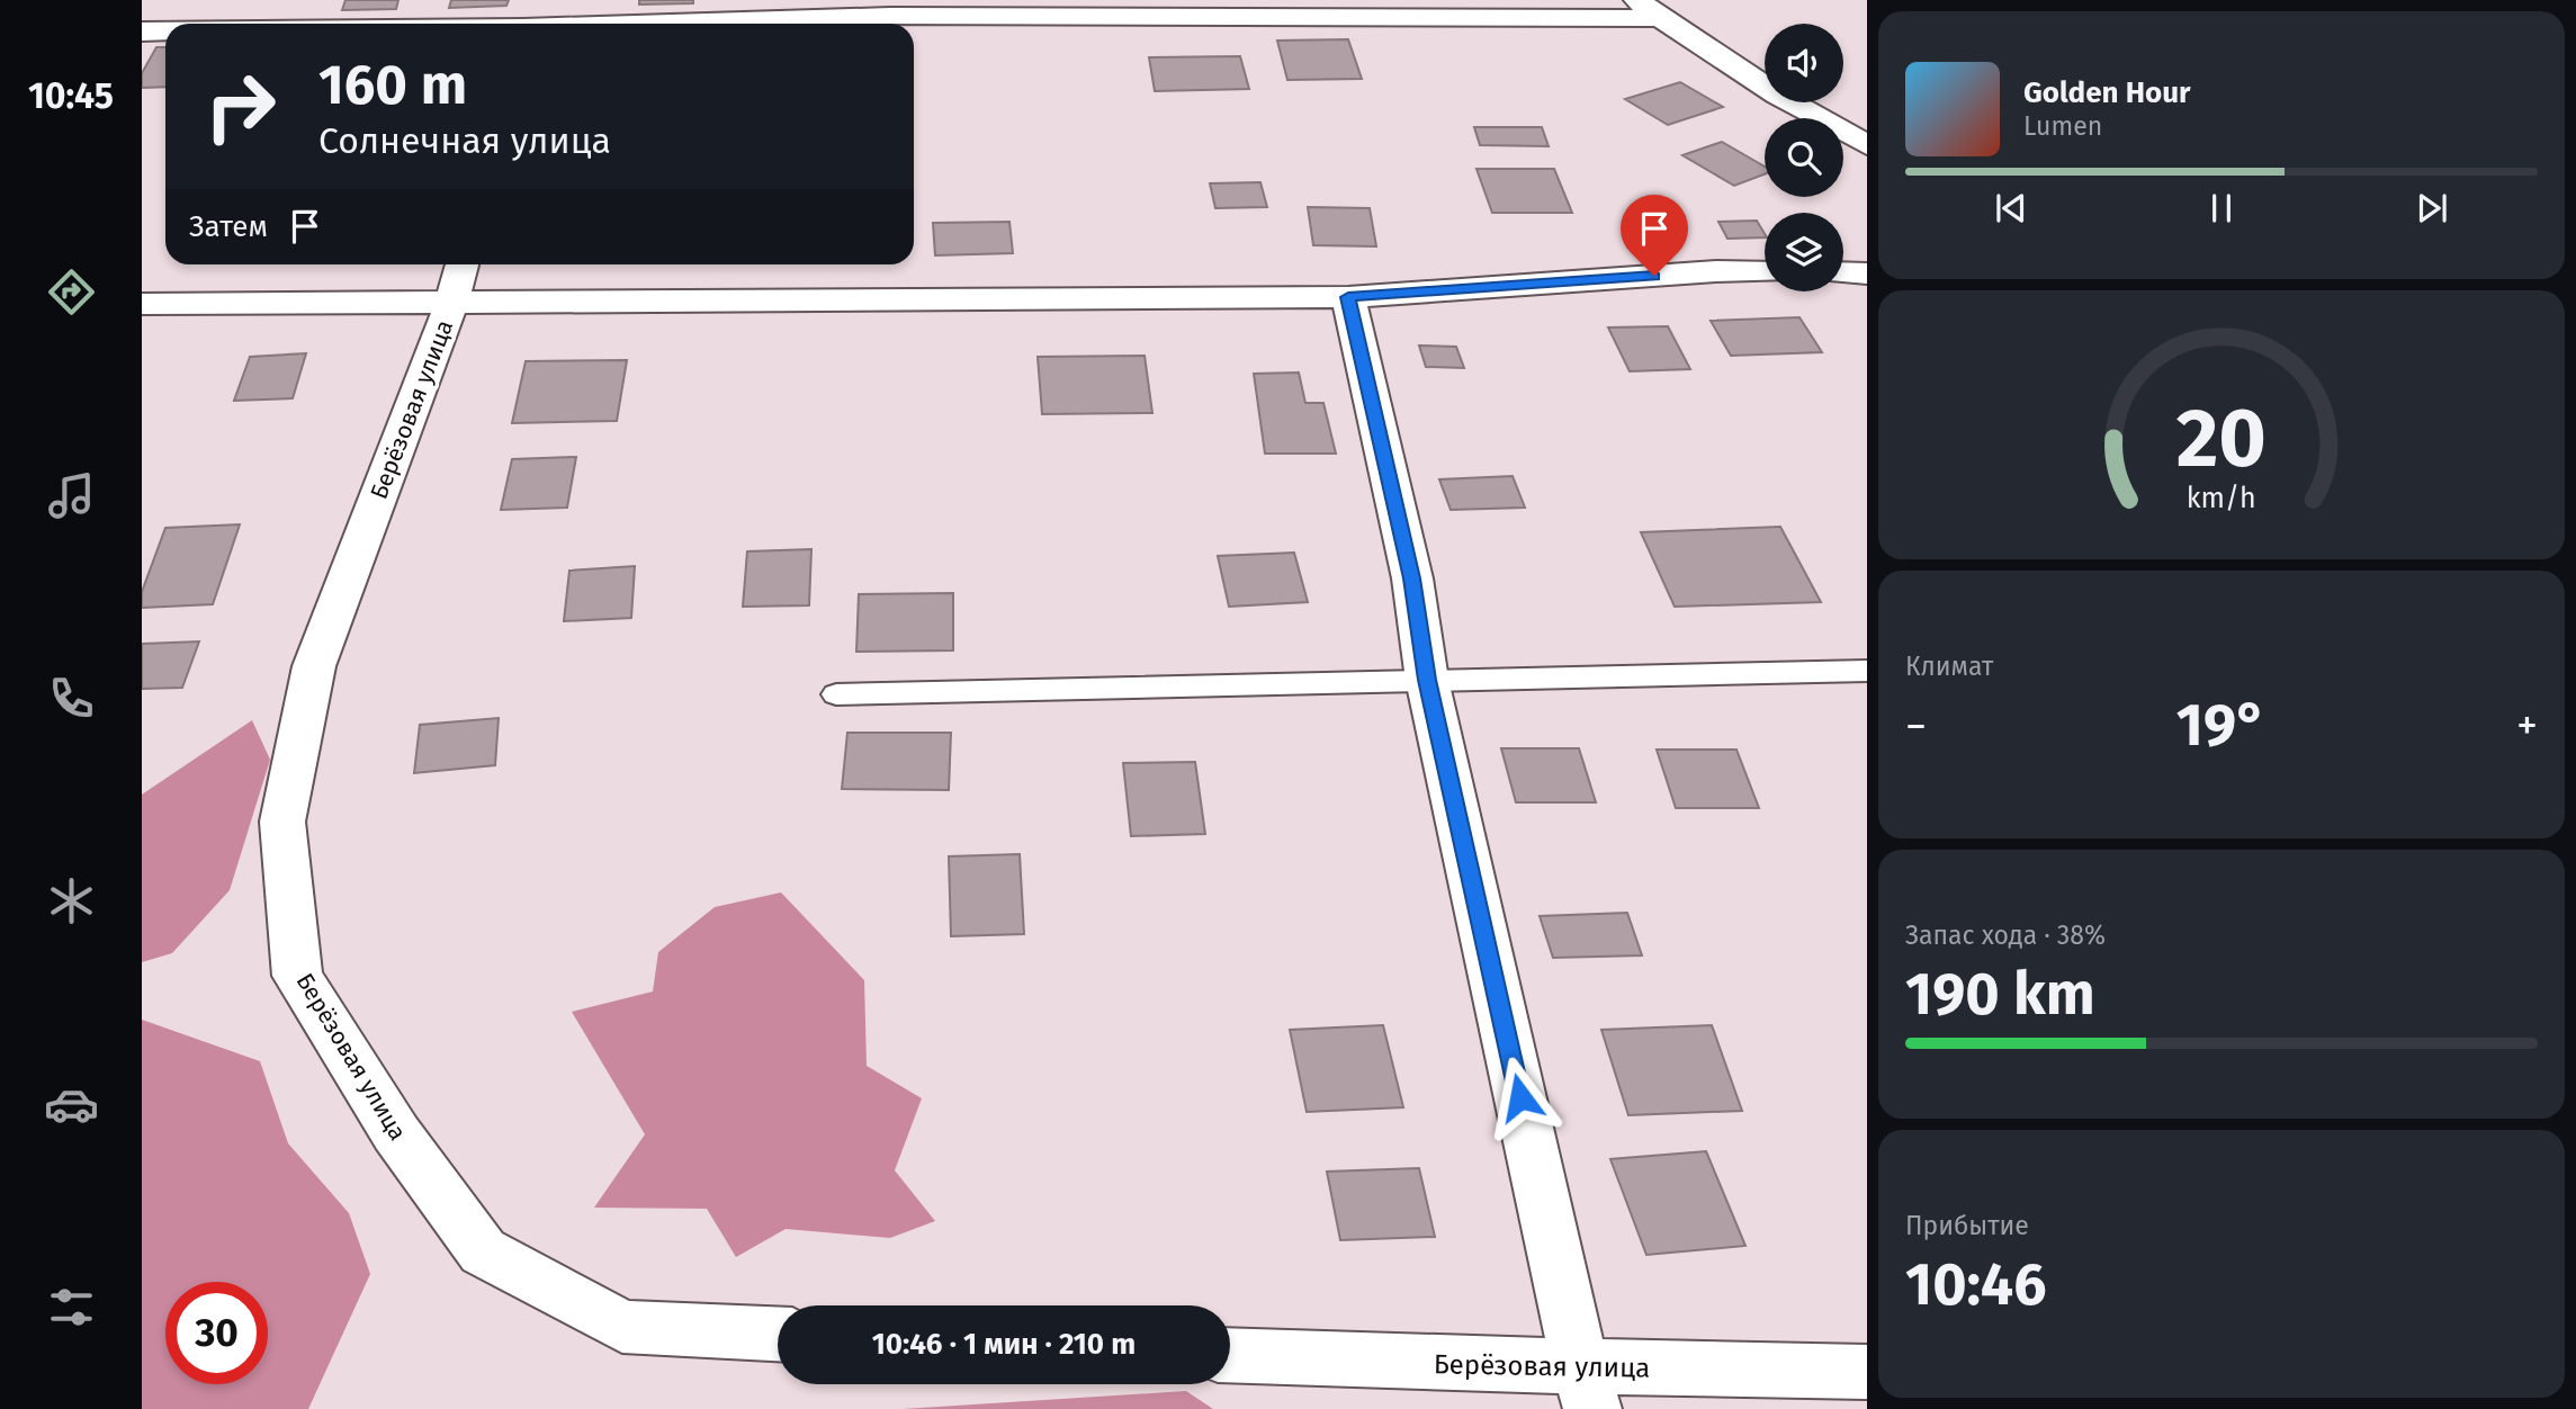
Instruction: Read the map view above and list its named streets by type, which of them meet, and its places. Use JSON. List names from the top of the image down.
{
  "streets": {
    "street": ["Берёзовая улица"]
  },
  "page": {
    "tabs": "10:45",
    "turn": ["160 m", "Солнечная улица"],
    "song": ["Golden Hour", "Lumen"],
    "then": "Затем",
    "tile": [
      "Климат",
      ["Запас хода · 38%", "190 km"],
      ["Прибытие", "10:46"]
    ],
    "heat": ["−", "19°", "+"],
    "limit": "30",
    "trip": "10:46 · 1 мин · 210 m",
    "gauge": ["20", "km/h"]
  }
}
